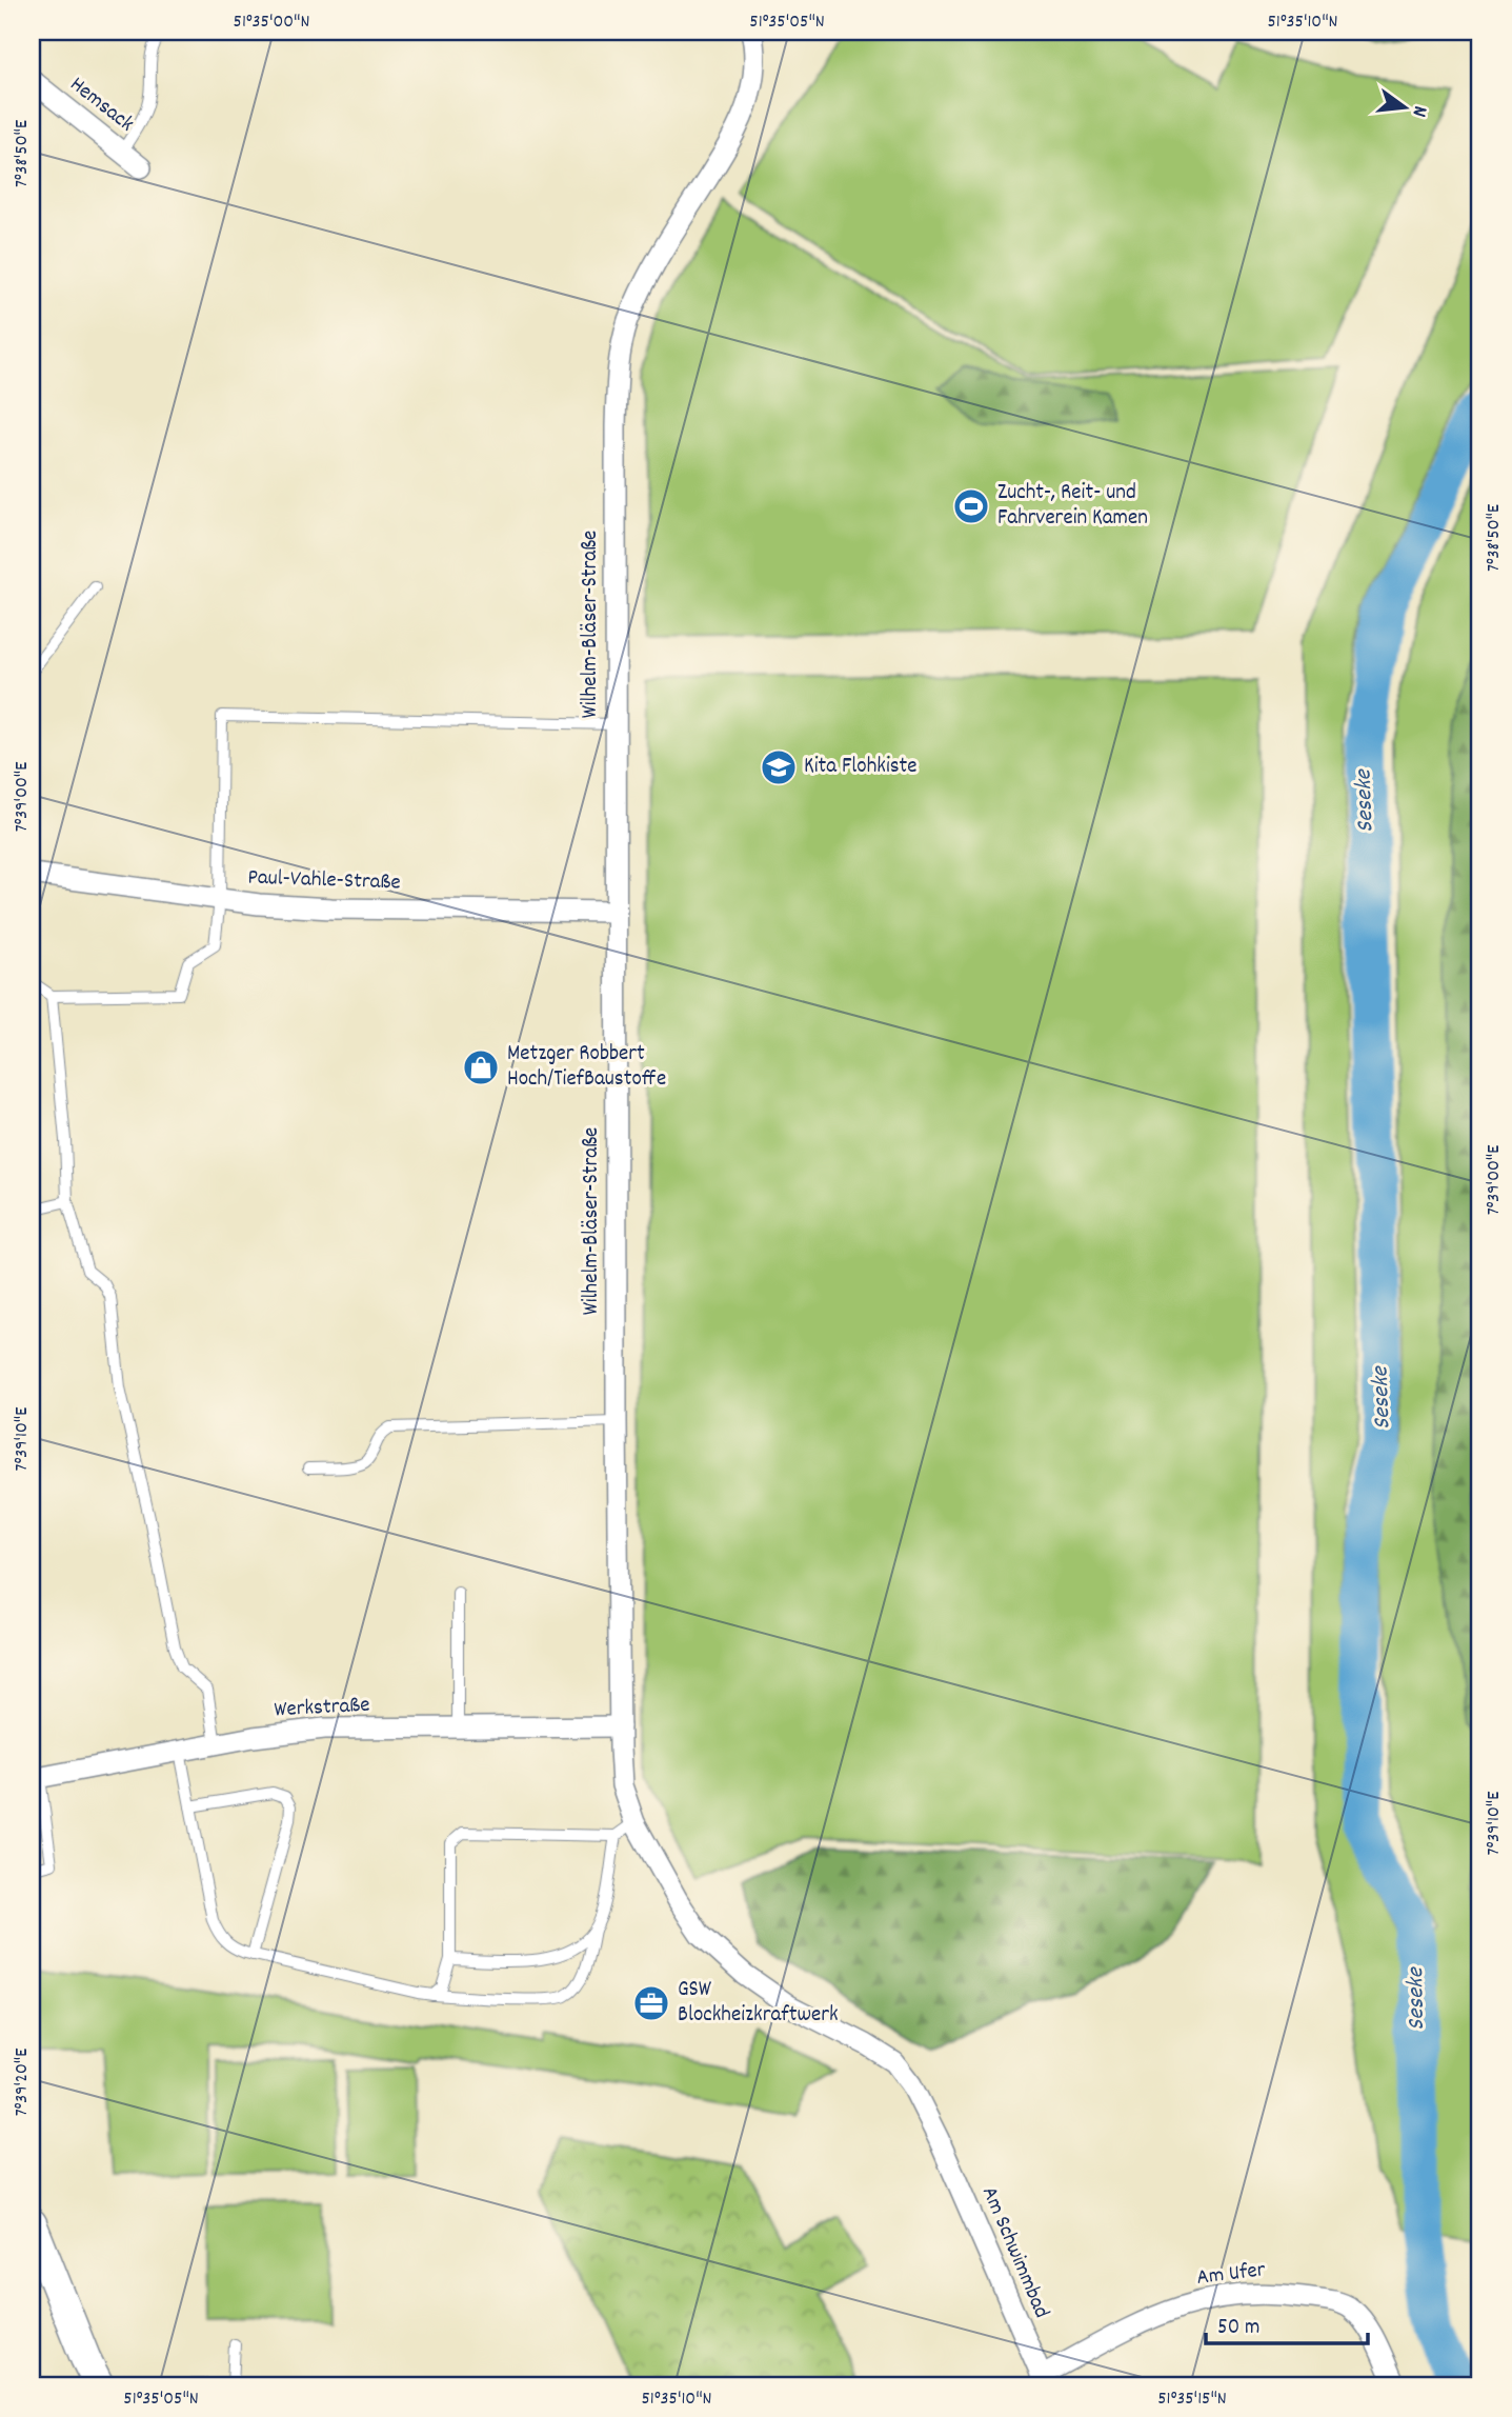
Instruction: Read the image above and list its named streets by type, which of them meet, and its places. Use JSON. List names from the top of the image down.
{
  "streets": {
    "street": [
      "Hemsack",
      "Wilhelm-Bläser-Straße",
      "Paul-Vahle-Straße",
      "Werkstraße",
      "Am Schwimmbad",
      "Am Ufer"
    ]
  },
  "crossings": [
    ["Wilhelm-Bläser-Straße", "Paul-Vahle-Straße"],
    ["Wilhelm-Bläser-Straße", "Werkstraße"],
    ["Wilhelm-Bläser-Straße", "Am Schwimmbad"],
    ["Am Schwimmbad", "Am Ufer"]
  ],
  "water": ["Seseke"],
  "places": {
    "sports": ["Zucht-, Reit- und Fahrverein Kamen"],
    "school or university": ["Kita Flohkiste"],
    "shop": ["Metzger Robbert Hoch/TiefBaustoffe"],
    "office": ["GSW Blockheizkraftwerk"]
  },
  "scale_bar": "50 m",
  "north": "right",
  "coordinates": [
    "51°35'00\"N",
    "51°35'05\"N",
    "51°35'10\"N",
    "7°38'50\"E",
    "7°39'00\"E",
    "7°39'10\"E",
    "7°39'20\"E",
    "51°35'15\"N"
  ]
}
